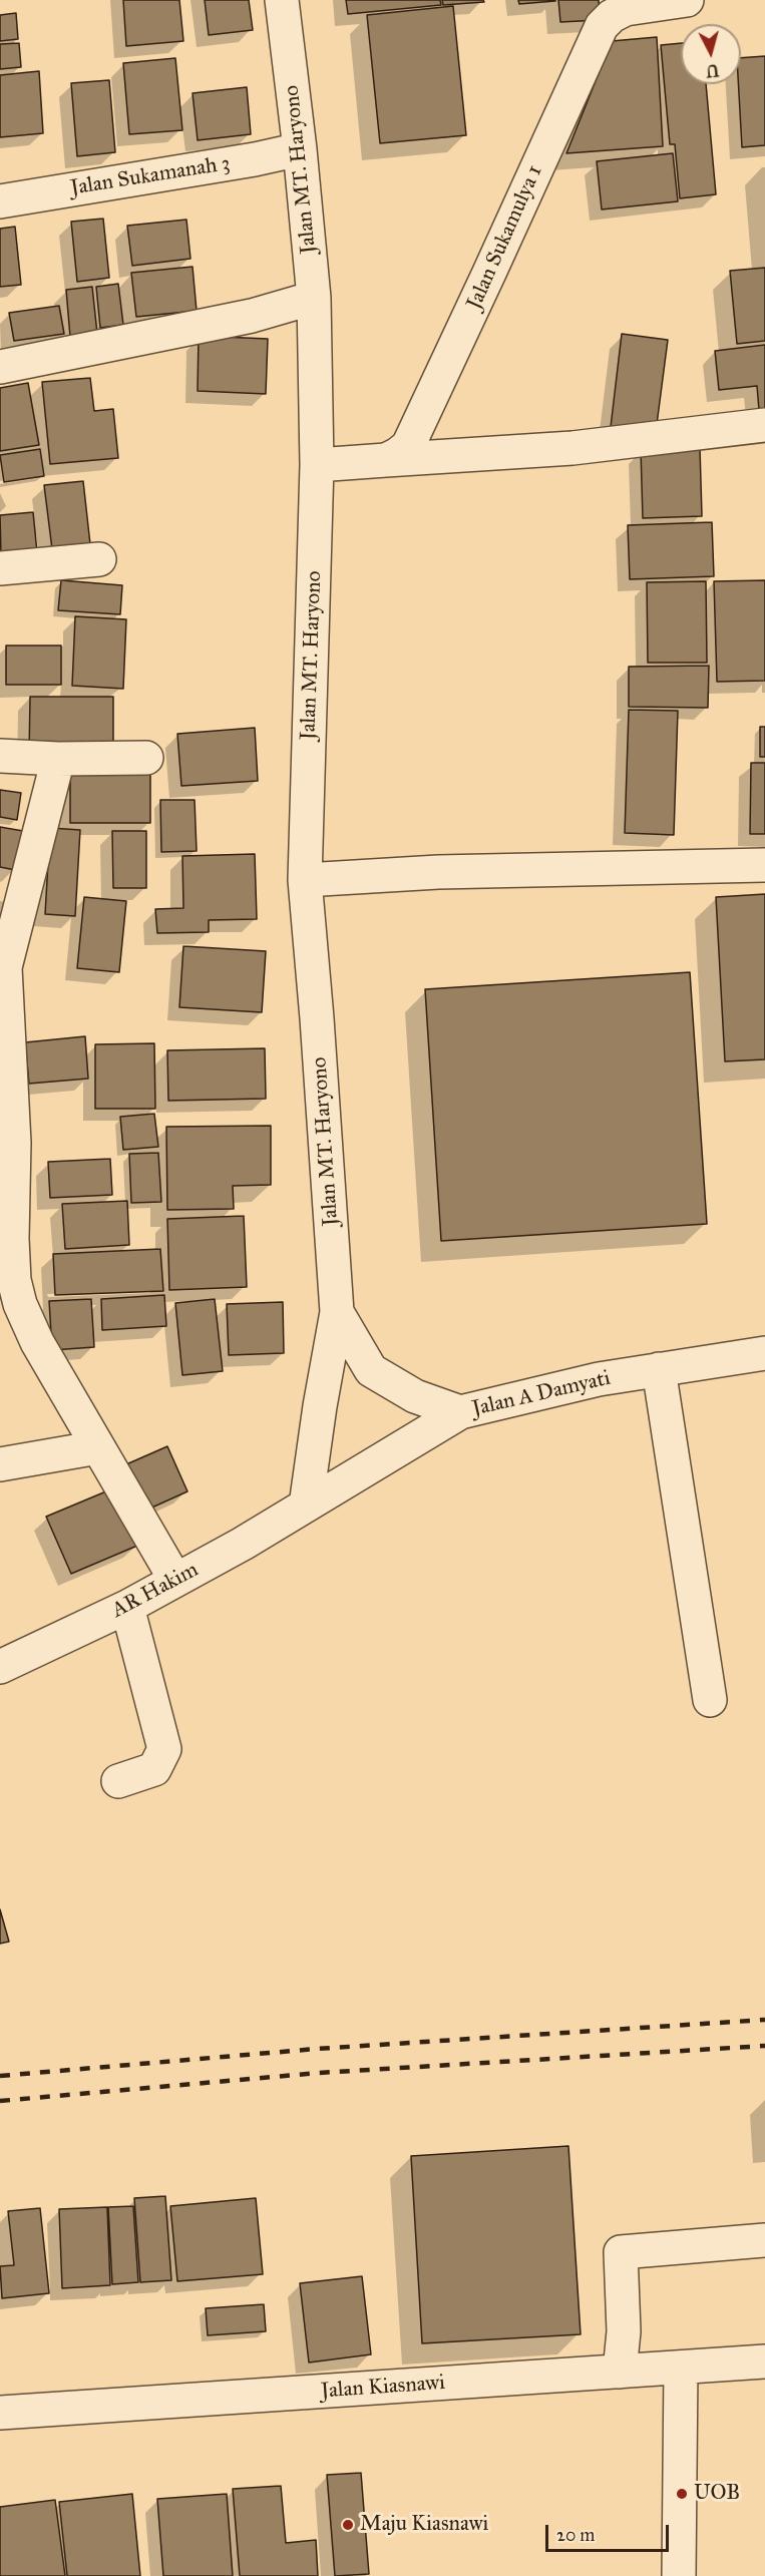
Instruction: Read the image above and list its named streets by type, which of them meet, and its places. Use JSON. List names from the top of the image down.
{
  "streets": {
    "street": [
      "Jalan MT. Haryono",
      "Jalan Sukamanah 3",
      "Jalan Sukamulya 1",
      "Jalan A Damyati",
      "AR Hakim",
      "Jalan Kiasnawi"
    ]
  },
  "crossings": [
    ["Jalan MT. Haryono", "Jalan Sukamanah 3"],
    ["Jalan MT. Haryono", "Jalan A Damyati"],
    ["Jalan MT. Haryono", "AR Hakim"],
    ["Jalan A Damyati", "AR Hakim"]
  ],
  "places": ["UOB", "Maju Kiasnawi"],
  "scale_bar": "20 m",
  "north": "bottom"
}
